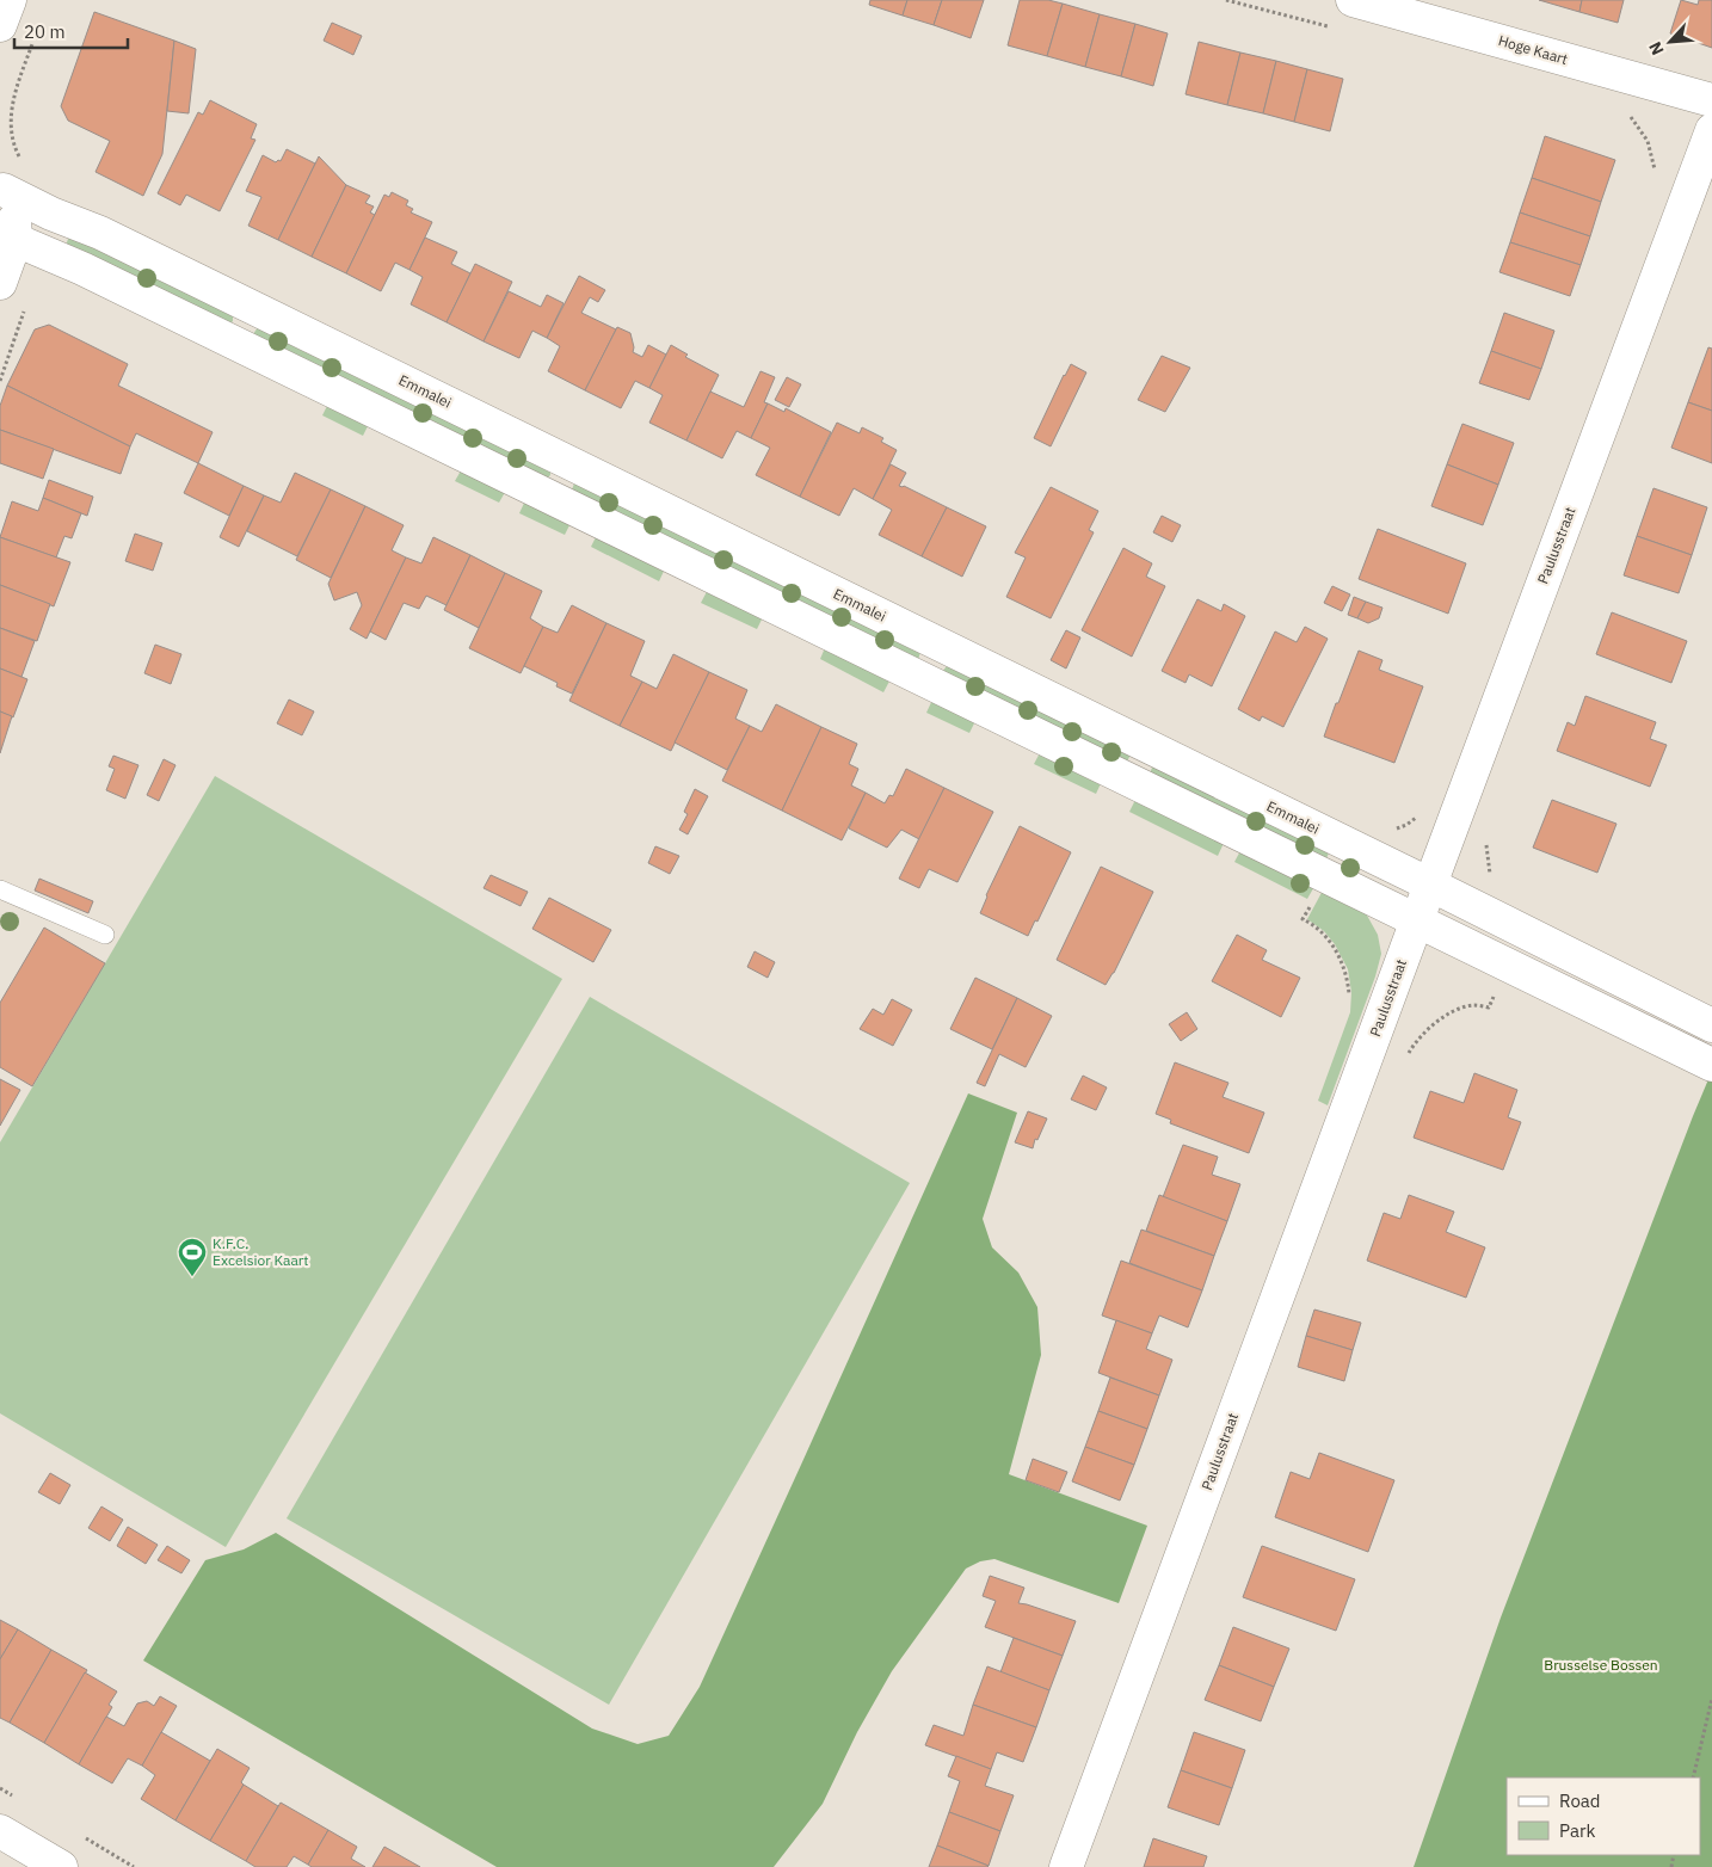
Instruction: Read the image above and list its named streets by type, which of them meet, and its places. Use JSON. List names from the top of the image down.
{
  "streets": {
    "street": ["Hoge Kaart", "Emmalei", "Paulusstraat"]
  },
  "crossings": [
    ["Emmalei", "Paulusstraat"]
  ],
  "parks": ["Brusselse Bossen"],
  "places": {
    "sports": ["K.F.C. Excelsior Kaart"]
  },
  "legend": ["Road", "Park"],
  "scale_bar": "20 m",
  "north": "bottom left"
}
